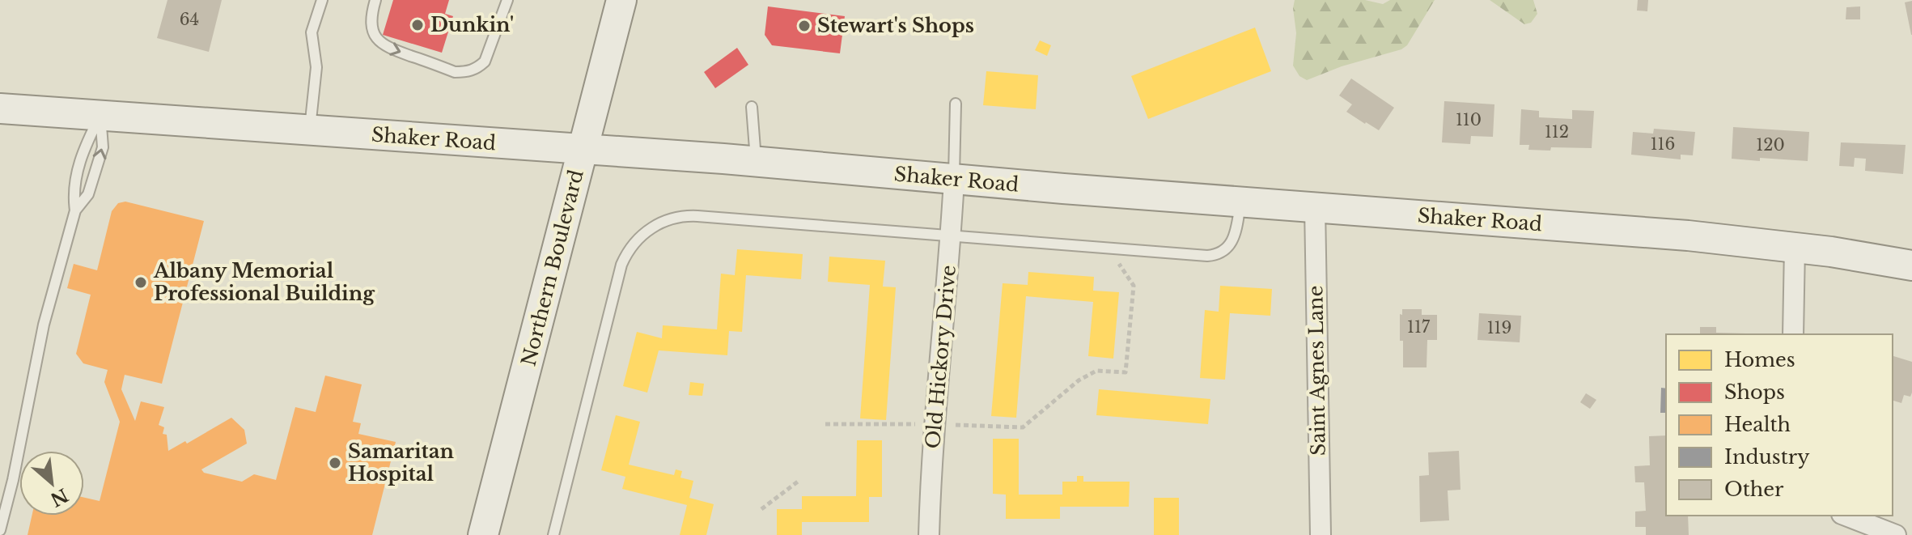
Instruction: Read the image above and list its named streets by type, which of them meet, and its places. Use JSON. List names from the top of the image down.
{
  "streets": {
    "main road": ["Shaker Road", "Northern Boulevard"],
    "street": ["Old Hickory Drive", "Saint Agnes Lane"]
  },
  "crossings": [
    ["Shaker Road", "Northern Boulevard"],
    ["Shaker Road", "Old Hickory Drive"],
    ["Shaker Road", "Saint Agnes Lane"]
  ],
  "places": [
    "Dunkin'",
    "Stewart's Shops",
    "Albany Memorial Professional Building",
    "Samaritan Hospital"
  ],
  "house_numbers": [
    "64",
    "110",
    "112",
    "116",
    "120",
    "117",
    "119"
  ],
  "legend": [
    "Homes",
    "Shops",
    "Health",
    "Industry",
    "Other"
  ],
  "north": "bottom right"
}
